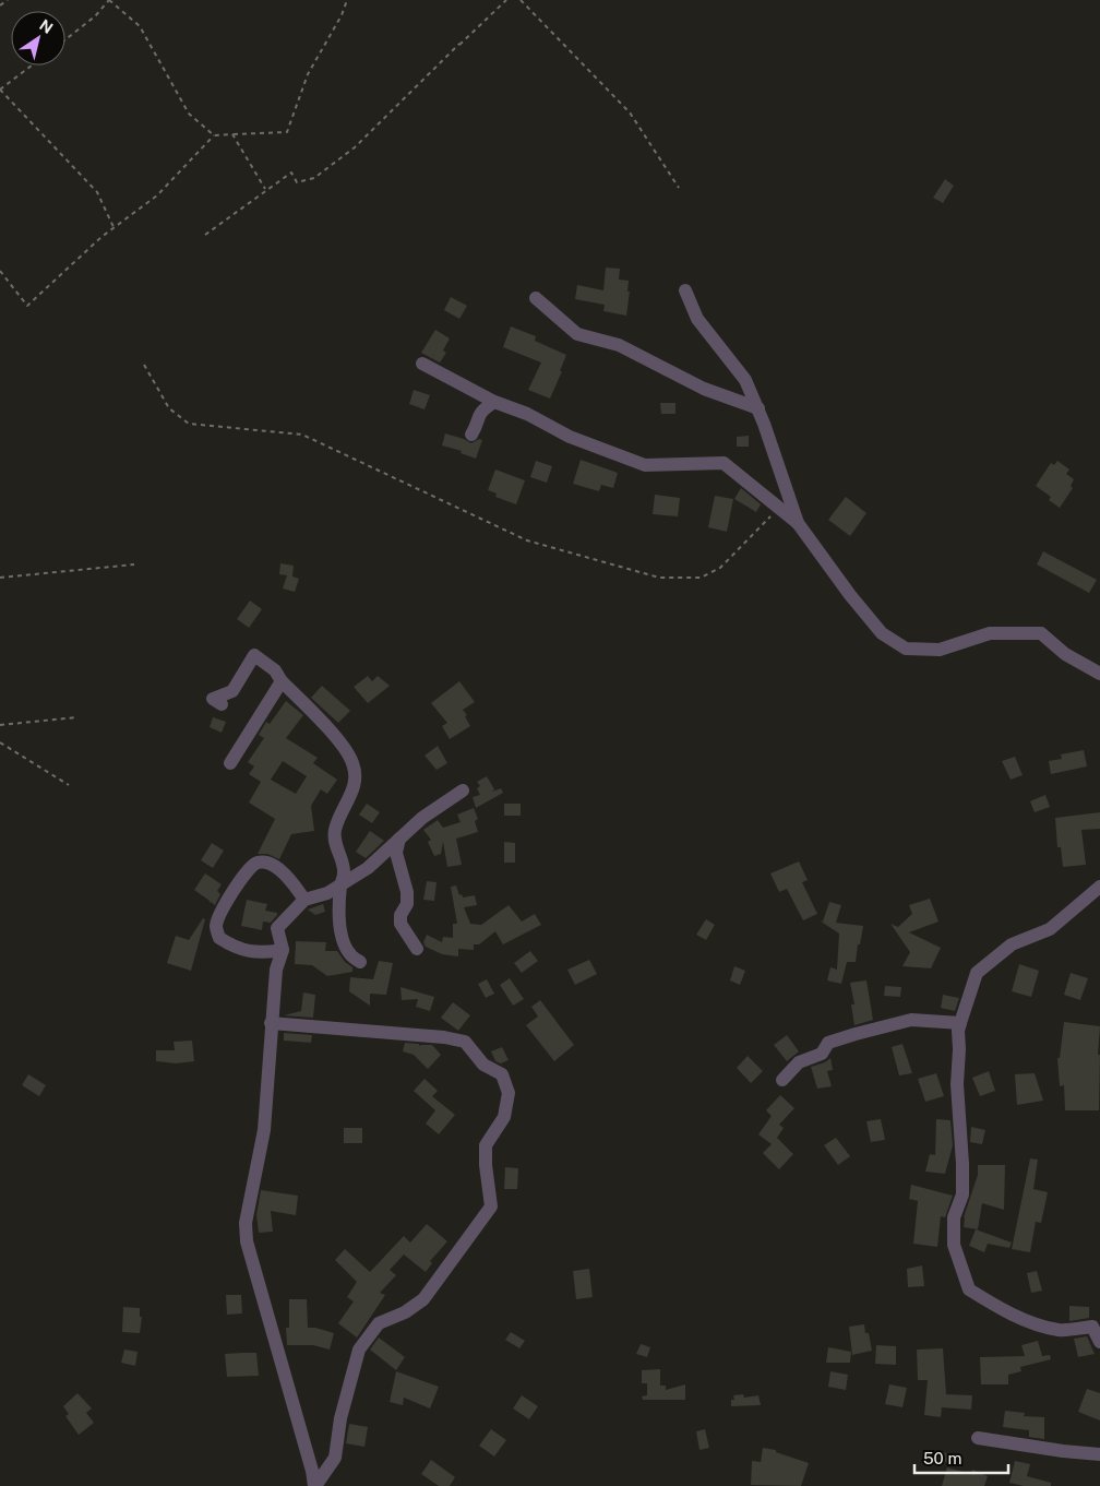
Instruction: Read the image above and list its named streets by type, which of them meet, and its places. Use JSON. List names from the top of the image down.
{
  "scale_bar": "50 m",
  "north": "top right"
}
